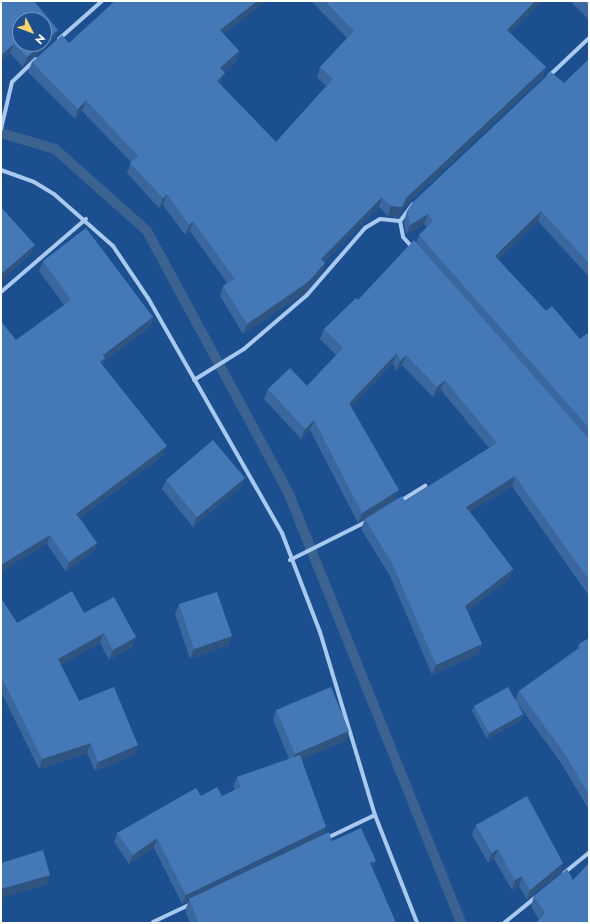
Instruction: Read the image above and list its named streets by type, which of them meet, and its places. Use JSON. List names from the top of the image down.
{
  "north": "bottom right"
}
